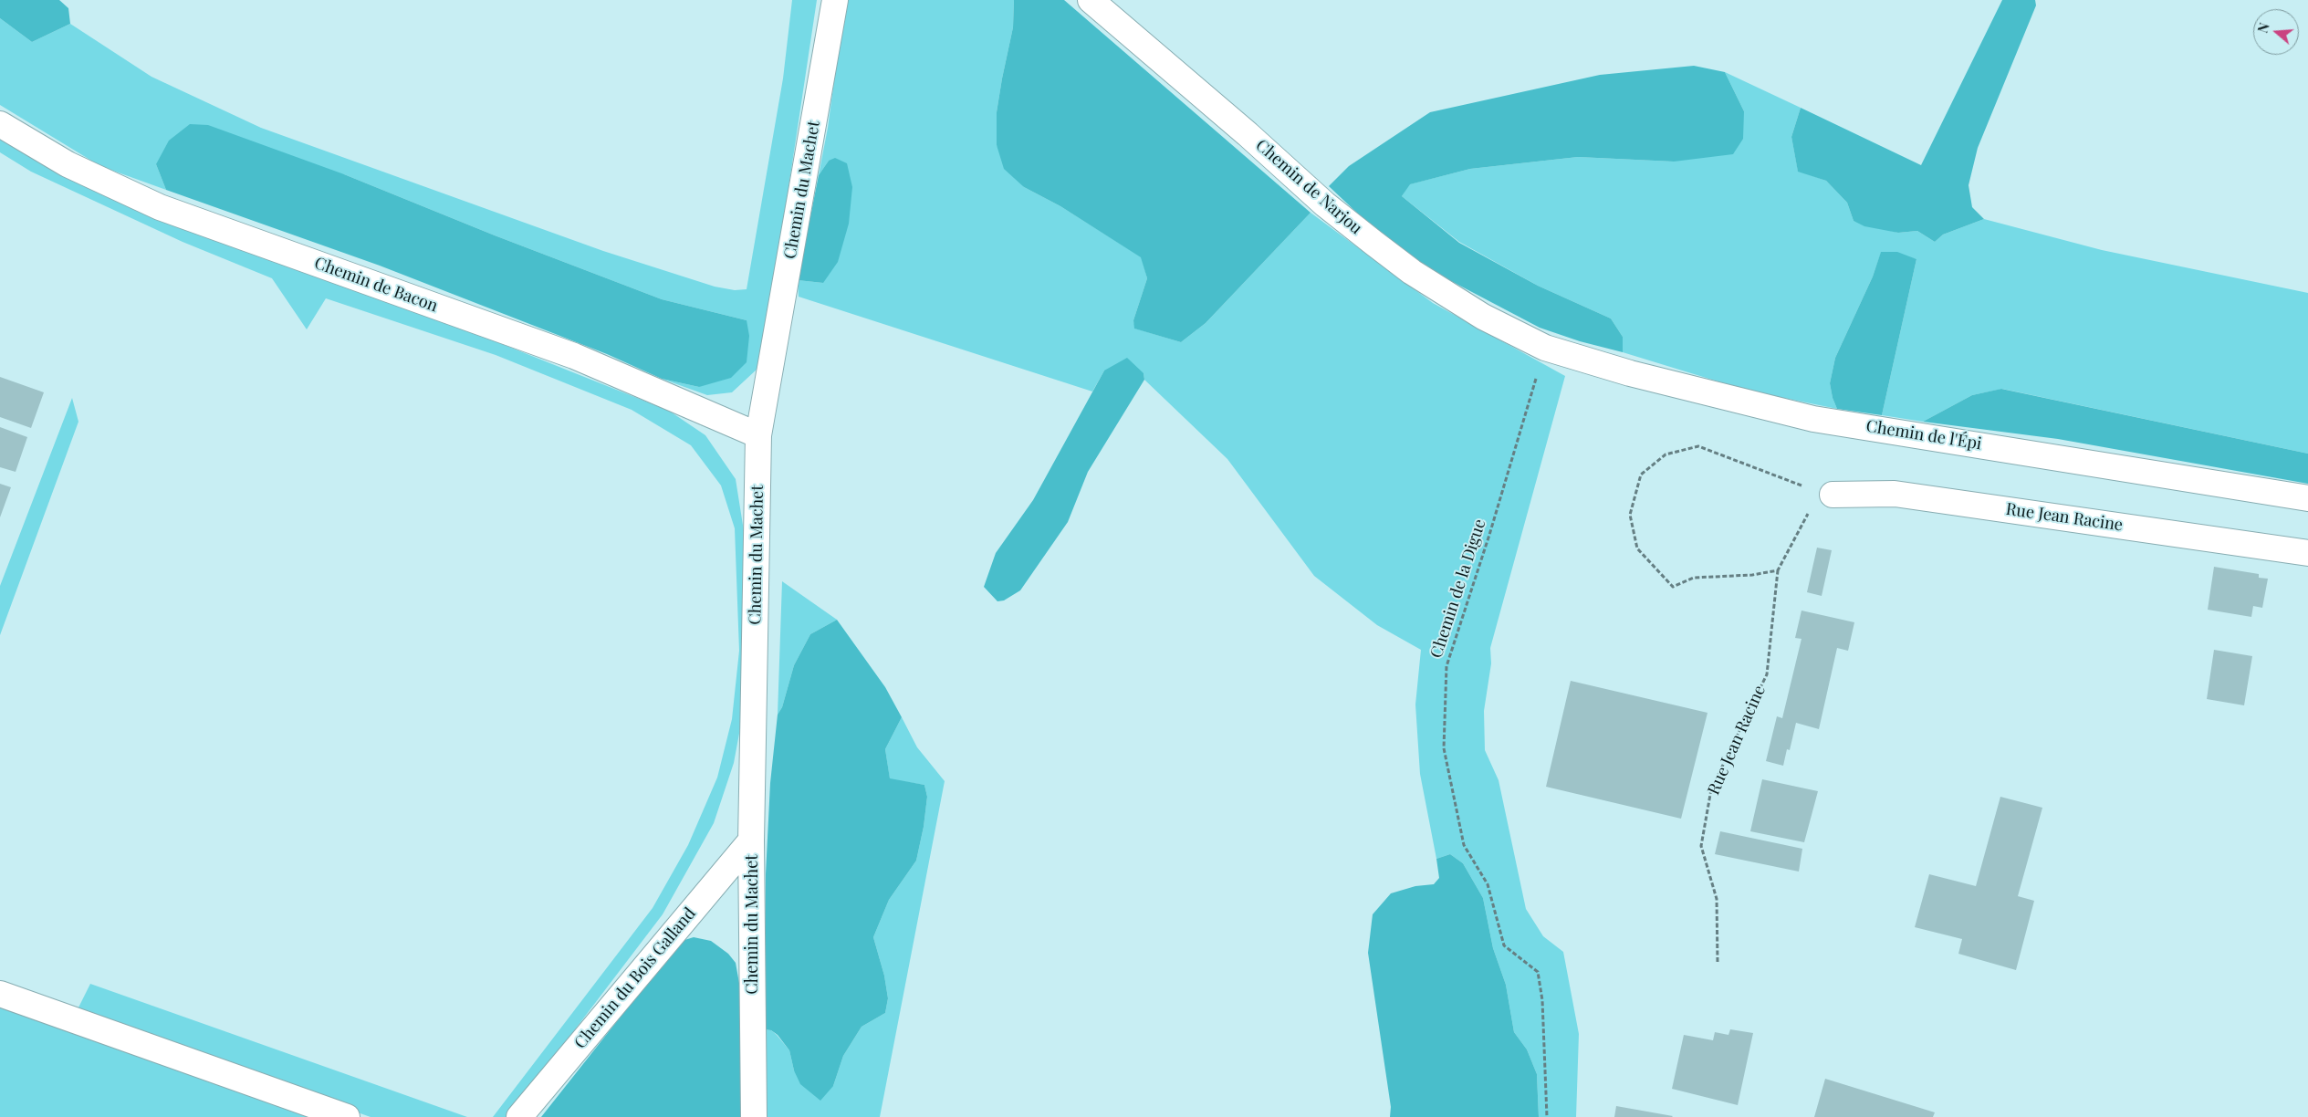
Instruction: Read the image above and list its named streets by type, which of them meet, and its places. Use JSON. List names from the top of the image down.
{
  "streets": {
    "street": [
      "Chemin de Narjou",
      "Chemin du Machet",
      "Chemin de Bacon",
      "Chemin de l'Épi",
      "Rue Jean Racine",
      "Chemin du Bois Galland"
    ],
    "path": ["Chemin de la Digue"]
  },
  "crossings": [
    ["Chemin de Narjou", "Chemin de l'Épi"],
    ["Chemin de Narjou", "Chemin de la Digue"],
    ["Chemin du Machet", "Chemin de Bacon"],
    ["Chemin du Machet", "Chemin du Bois Galland"],
    ["Chemin de l'Épi", "Chemin de la Digue"]
  ],
  "north": "left"
}
